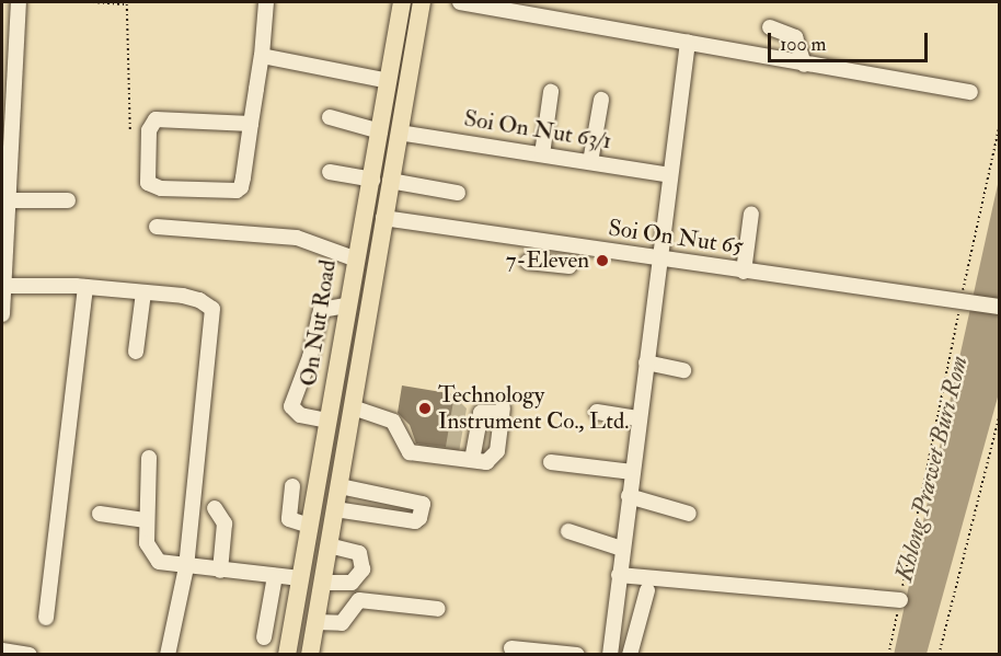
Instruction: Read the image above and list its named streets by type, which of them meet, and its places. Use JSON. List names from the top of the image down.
{
  "streets": {
    "main road": ["On Nut Road"],
    "street": ["Soi On Nut 63/1", "Soi On Nut 65"]
  },
  "crossings": [
    ["Soi On Nut 63/1", "On Nut Road"],
    ["Soi On Nut 65", "On Nut Road"]
  ],
  "water": ["Khlong Prawet Buri Rom"],
  "places": ["7-Eleven", "Technology Instrument Co., Ltd."],
  "scale_bar": "100 m"
}
